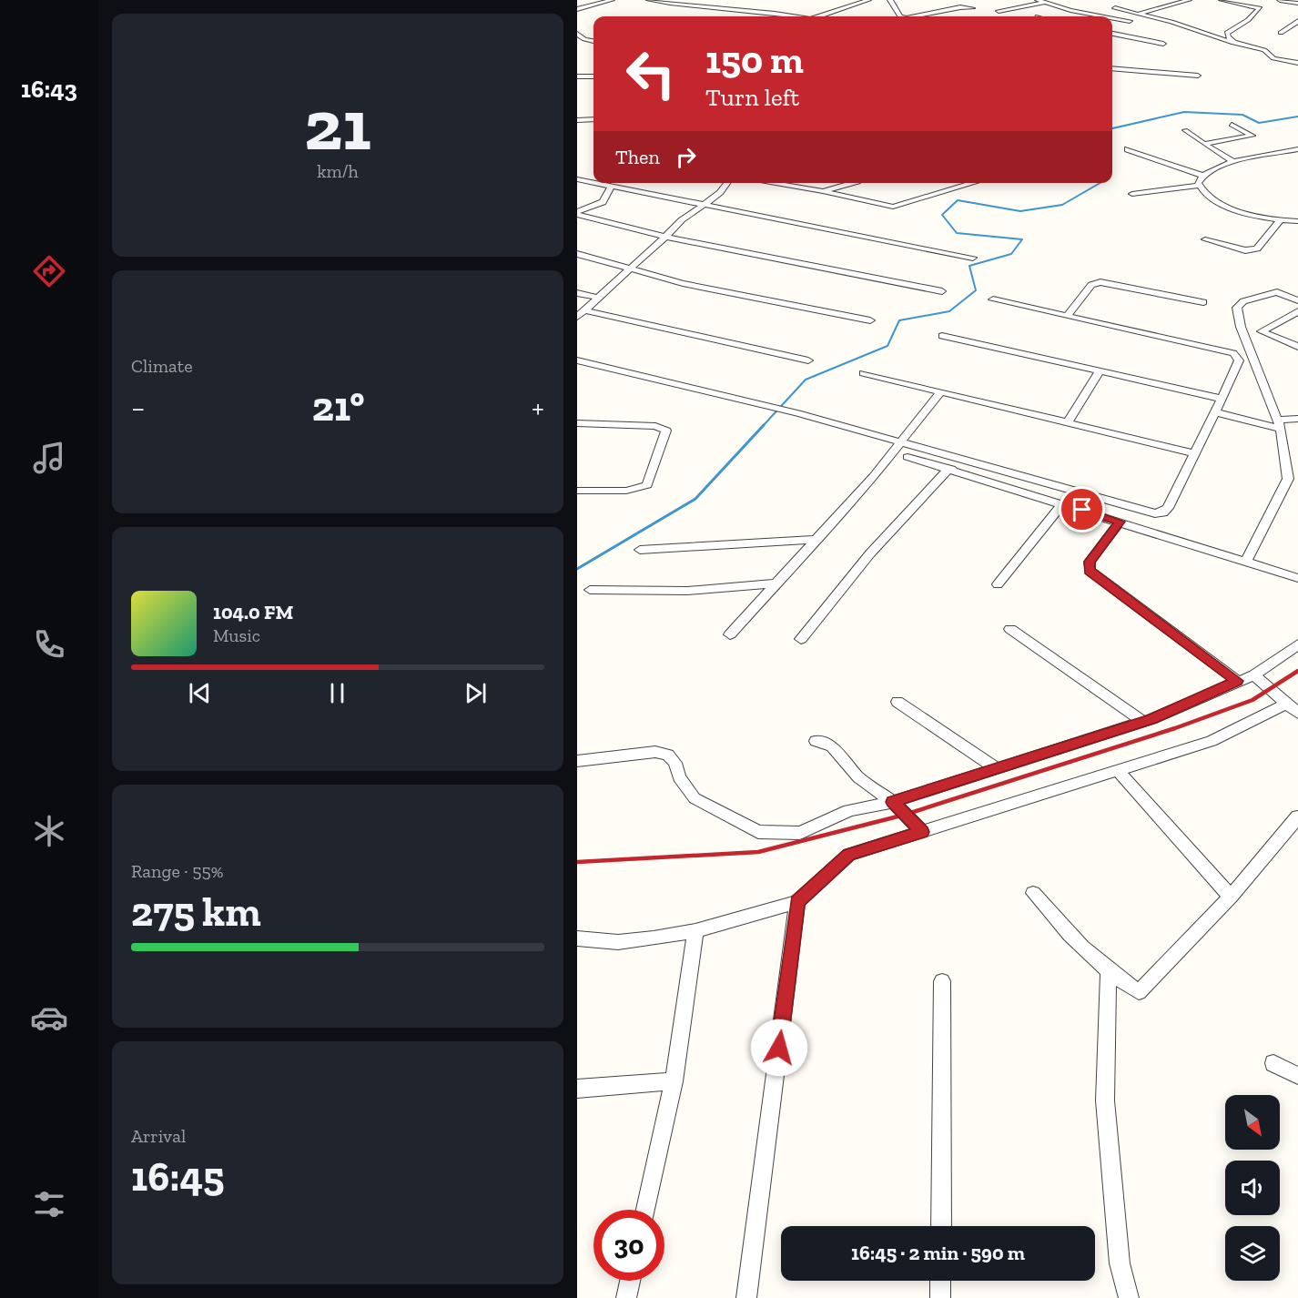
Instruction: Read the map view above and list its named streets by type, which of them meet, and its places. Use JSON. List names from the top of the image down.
{
  "north": "bottom right",
  "page": {
    "tabs": "16:43",
    "tile": [
      ["21", "km/h"],
      "Climate",
      ["Range · 55%", "275 km"],
      ["Arrival", "16:45"]
    ],
    "turn": ["150 m", "Turn left"],
    "then": "Then",
    "heat": ["−", "21°", "+"],
    "song": ["104.0 FM", "Music"],
    "limit": "30",
    "trip": "16:45 · 2 min · 590 m"
  }
}
